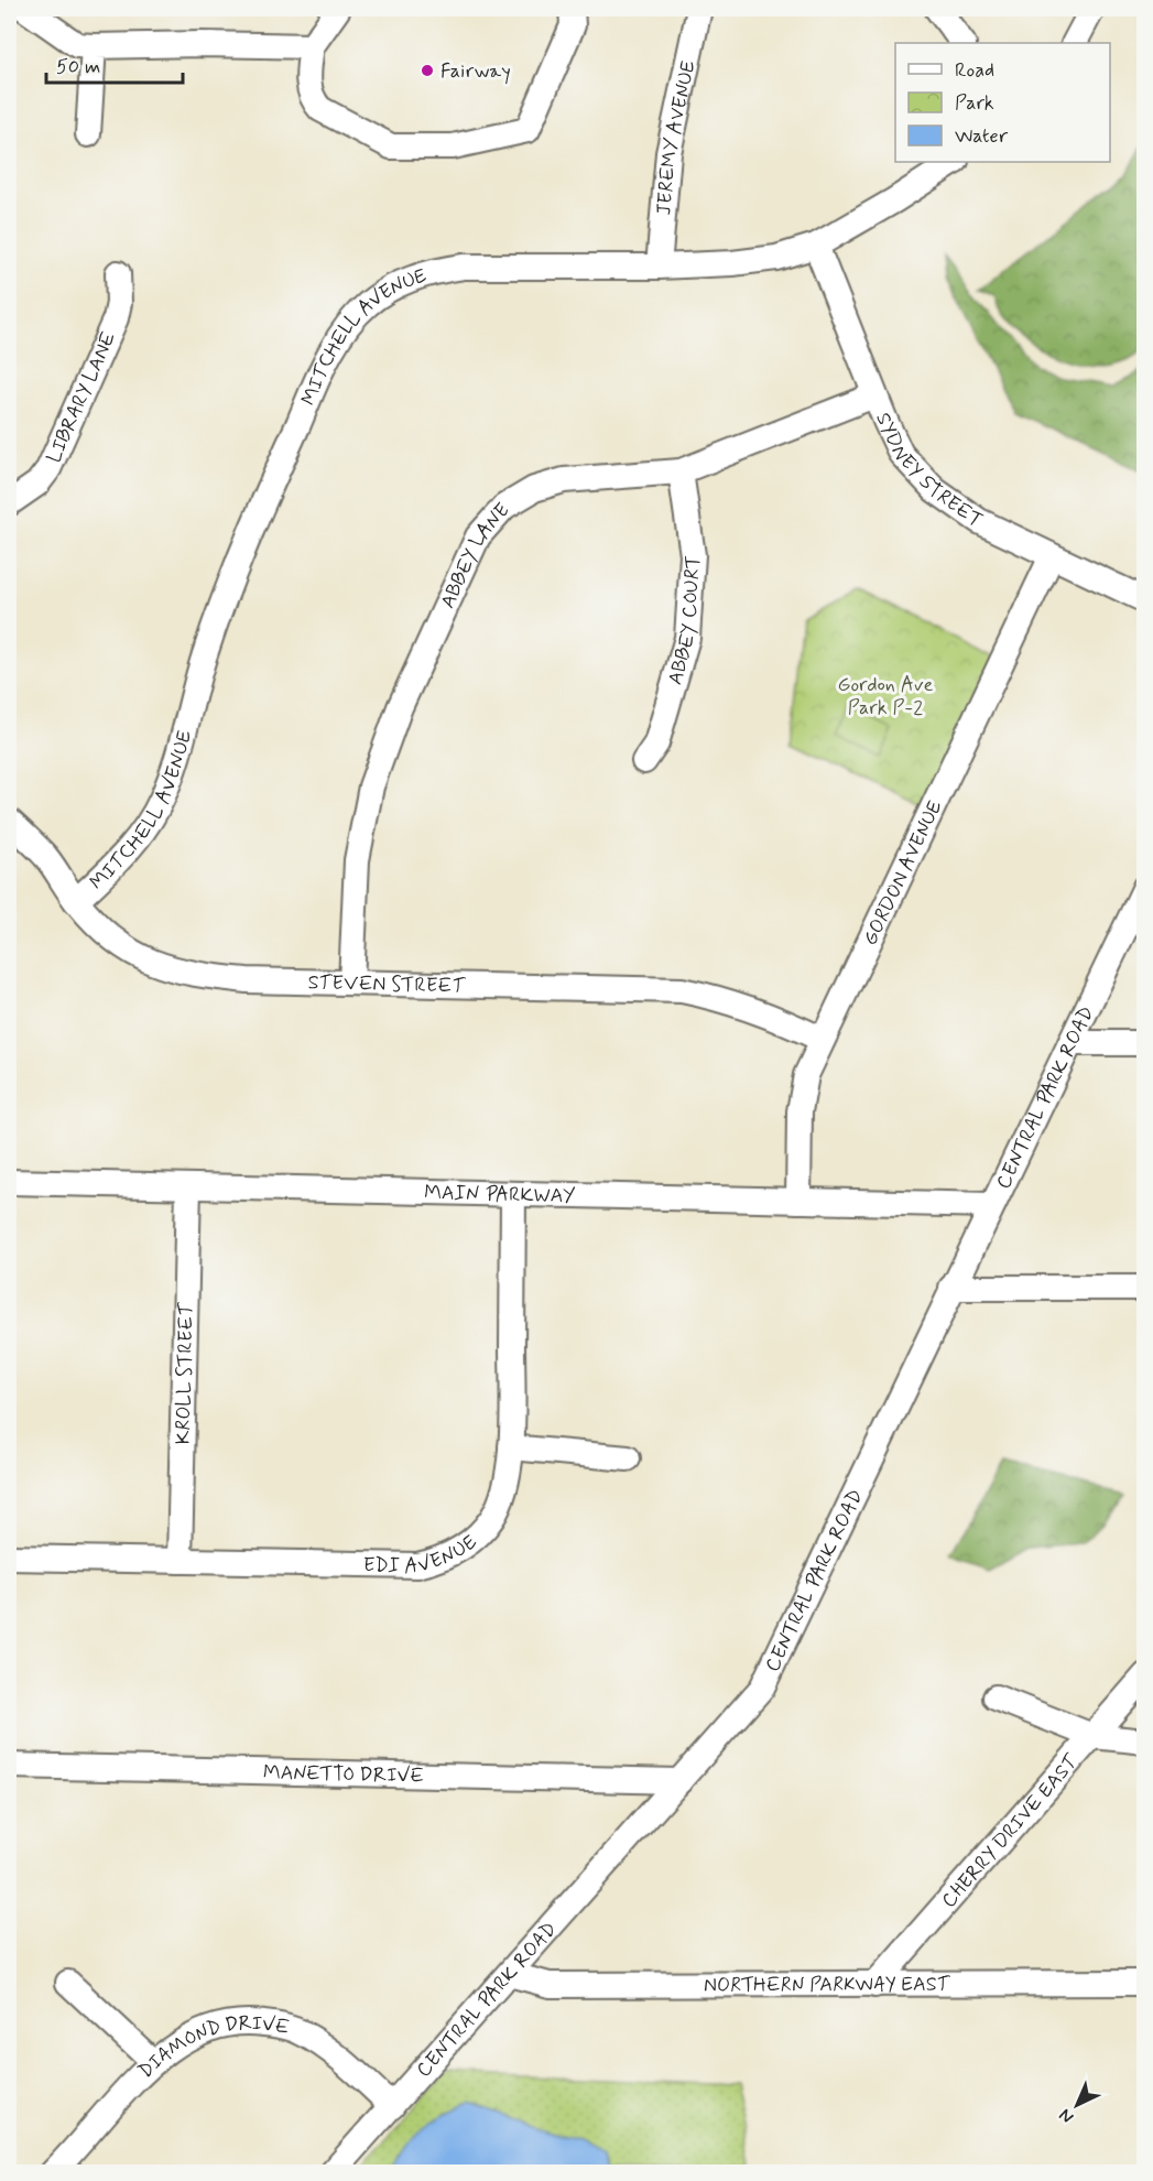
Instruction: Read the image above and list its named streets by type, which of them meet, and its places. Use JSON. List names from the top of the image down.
{
  "streets": {
    "street": [
      "JEREMY AVENUE",
      "MITCHELL AVENUE",
      "LIBRARY LANE",
      "SYDNEY STREET",
      "ABBEY LANE",
      "ABBEY COURT",
      "GORDON AVENUE",
      "STEVEN STREET",
      "CENTRAL PARK ROAD",
      "MAIN PARKWAY",
      "KROLL STREET",
      "EDI AVENUE",
      "MANETTO DRIVE",
      "CHERRY DRIVE EAST",
      "NORTHERN PARKWAY EAST",
      "DIAMOND DRIVE"
    ]
  },
  "crossings": [
    ["JEREMY AVENUE", "MITCHELL AVENUE"],
    ["MITCHELL AVENUE", "SYDNEY STREET"],
    ["MITCHELL AVENUE", "STEVEN STREET"],
    ["SYDNEY STREET", "ABBEY LANE"],
    ["SYDNEY STREET", "GORDON AVENUE"],
    ["ABBEY LANE", "ABBEY COURT"],
    ["ABBEY LANE", "STEVEN STREET"],
    ["GORDON AVENUE", "STEVEN STREET"],
    ["GORDON AVENUE", "MAIN PARKWAY"],
    ["CENTRAL PARK ROAD", "MAIN PARKWAY"],
    ["CENTRAL PARK ROAD", "MANETTO DRIVE"],
    ["CENTRAL PARK ROAD", "NORTHERN PARKWAY EAST"],
    ["CENTRAL PARK ROAD", "DIAMOND DRIVE"],
    ["MAIN PARKWAY", "KROLL STREET"],
    ["MAIN PARKWAY", "EDI AVENUE"],
    ["KROLL STREET", "EDI AVENUE"],
    ["CHERRY DRIVE EAST", "NORTHERN PARKWAY EAST"]
  ],
  "parks": ["Gordon Ave Park P-2"],
  "places": ["Fairway"],
  "legend": ["Road", "Park", "Water"],
  "scale_bar": "50 m",
  "north": "bottom left"
}
